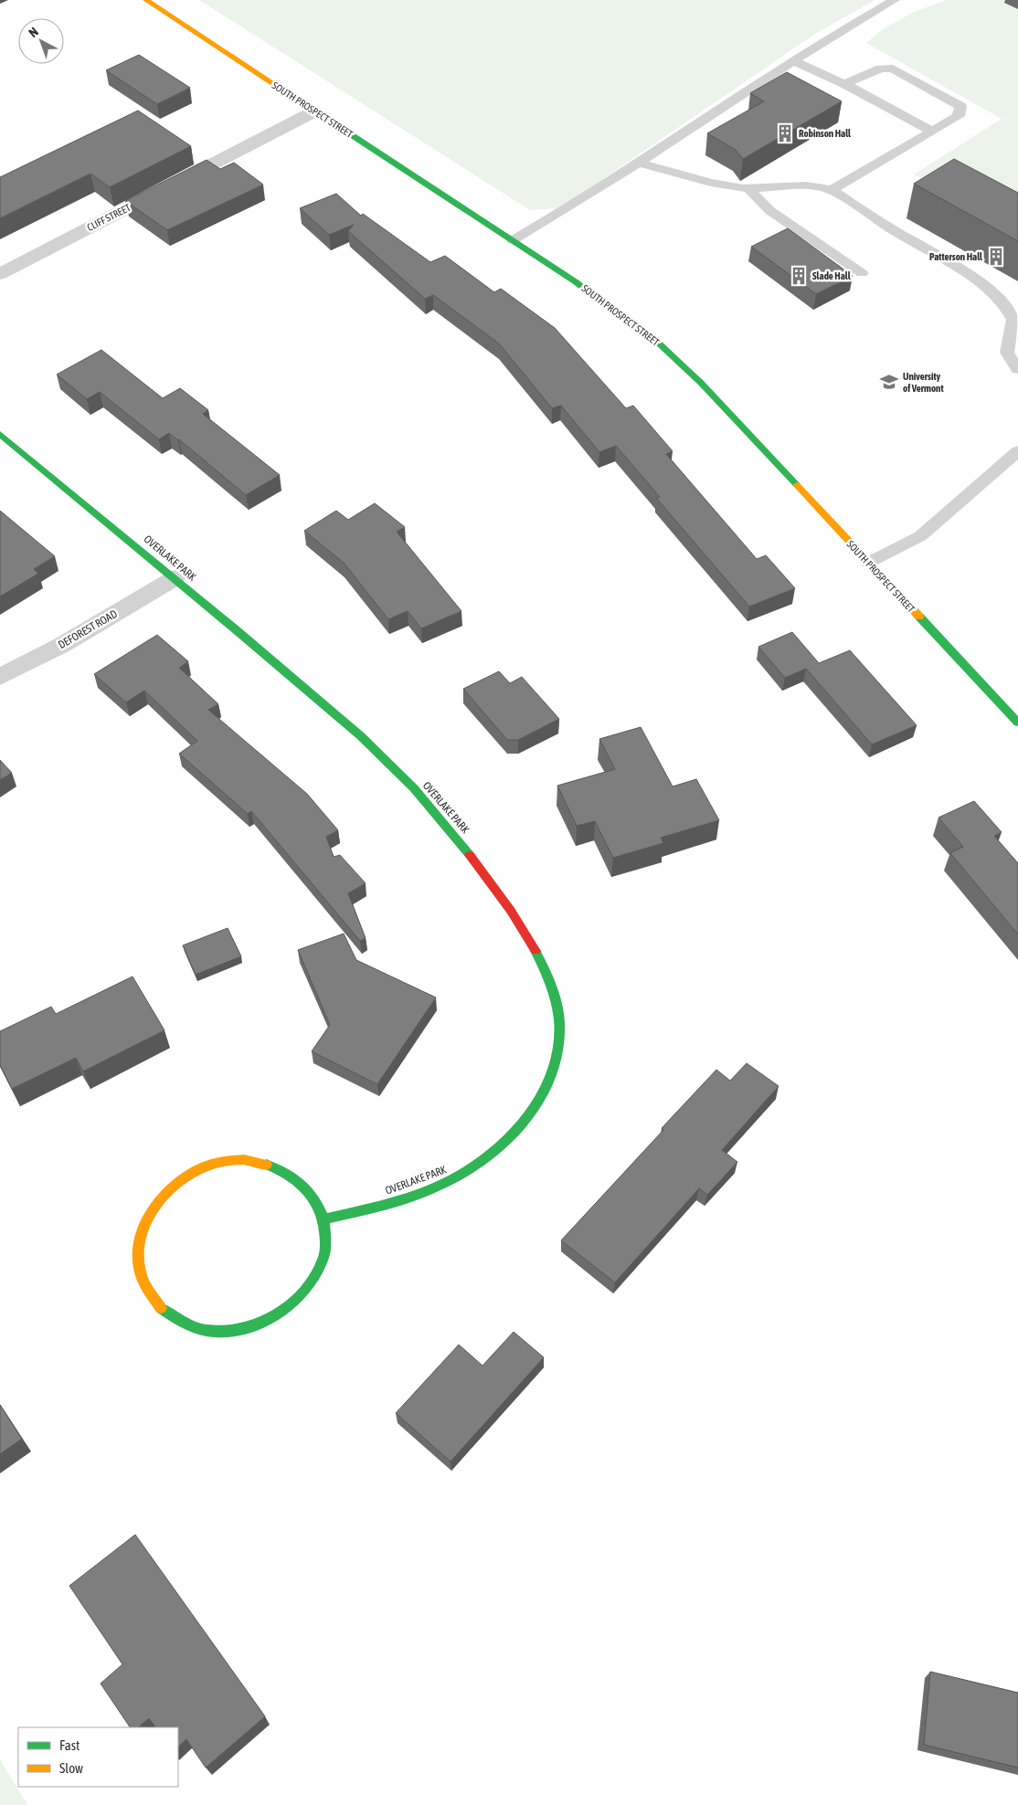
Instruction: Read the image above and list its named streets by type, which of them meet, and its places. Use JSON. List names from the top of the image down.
{
  "streets": {
    "street": [
      "SOUTH PROSPECT STREET",
      "CLIFF STREET",
      "OVERLAKE PARK",
      "DEFOREST ROAD"
    ]
  },
  "crossings": [
    ["SOUTH PROSPECT STREET", "CLIFF STREET"],
    ["OVERLAKE PARK", "DEFOREST ROAD"]
  ],
  "places": {
    "building": ["Robinson Hall", "Patterson Hall", "Slade Hall"],
    "school or university": ["University of Vermont"]
  },
  "legend": ["Fast", "Slow"],
  "north": "top left"
}
